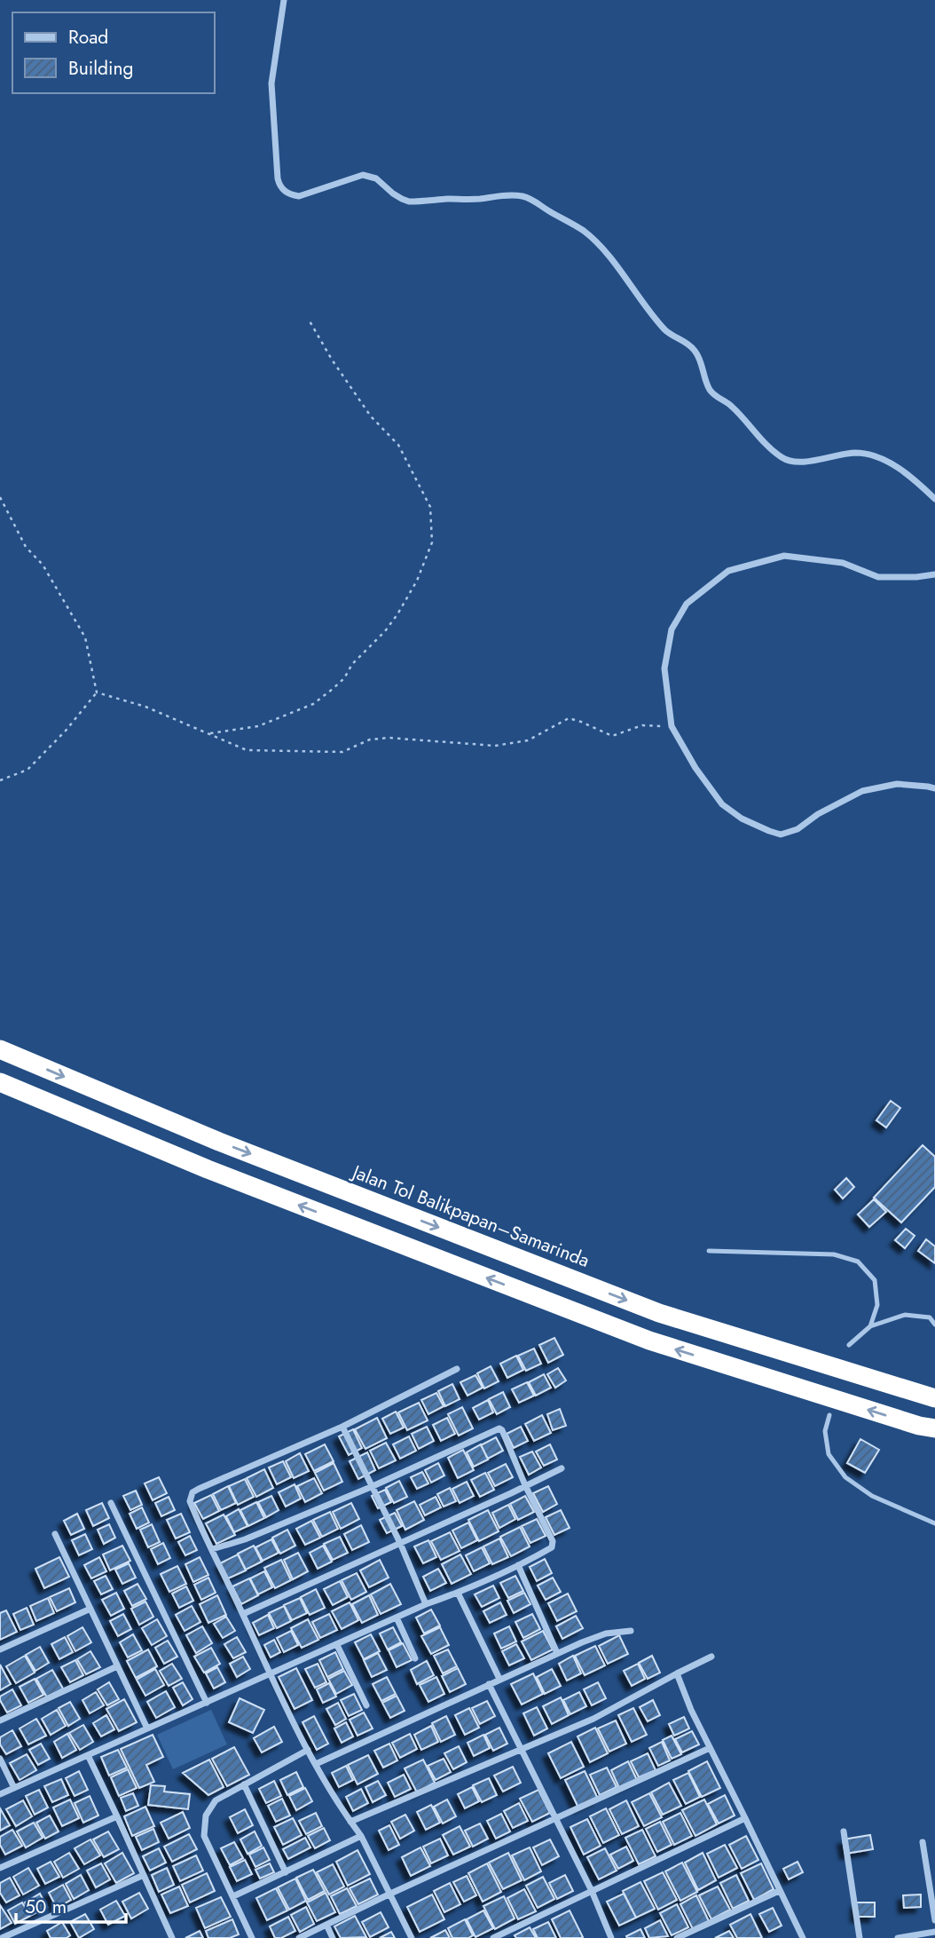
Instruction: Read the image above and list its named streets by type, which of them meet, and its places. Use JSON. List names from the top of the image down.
{
  "streets": {
    "highway": ["Jalan Tol Balikpapan–Samarinda"]
  },
  "legend": ["Road", "Building"],
  "scale_bar": "50 m"
}
